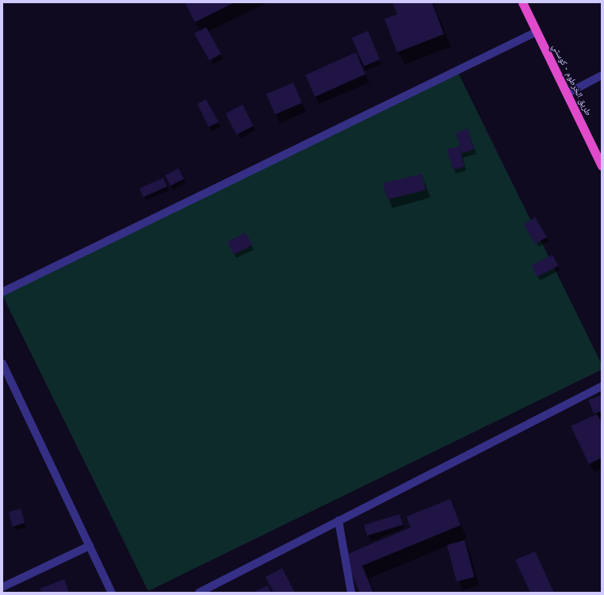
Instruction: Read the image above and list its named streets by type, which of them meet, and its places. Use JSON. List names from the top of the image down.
{
  "streets": {
    "highway": ["طريق الخرطوم - كوستي"]
  }
}
